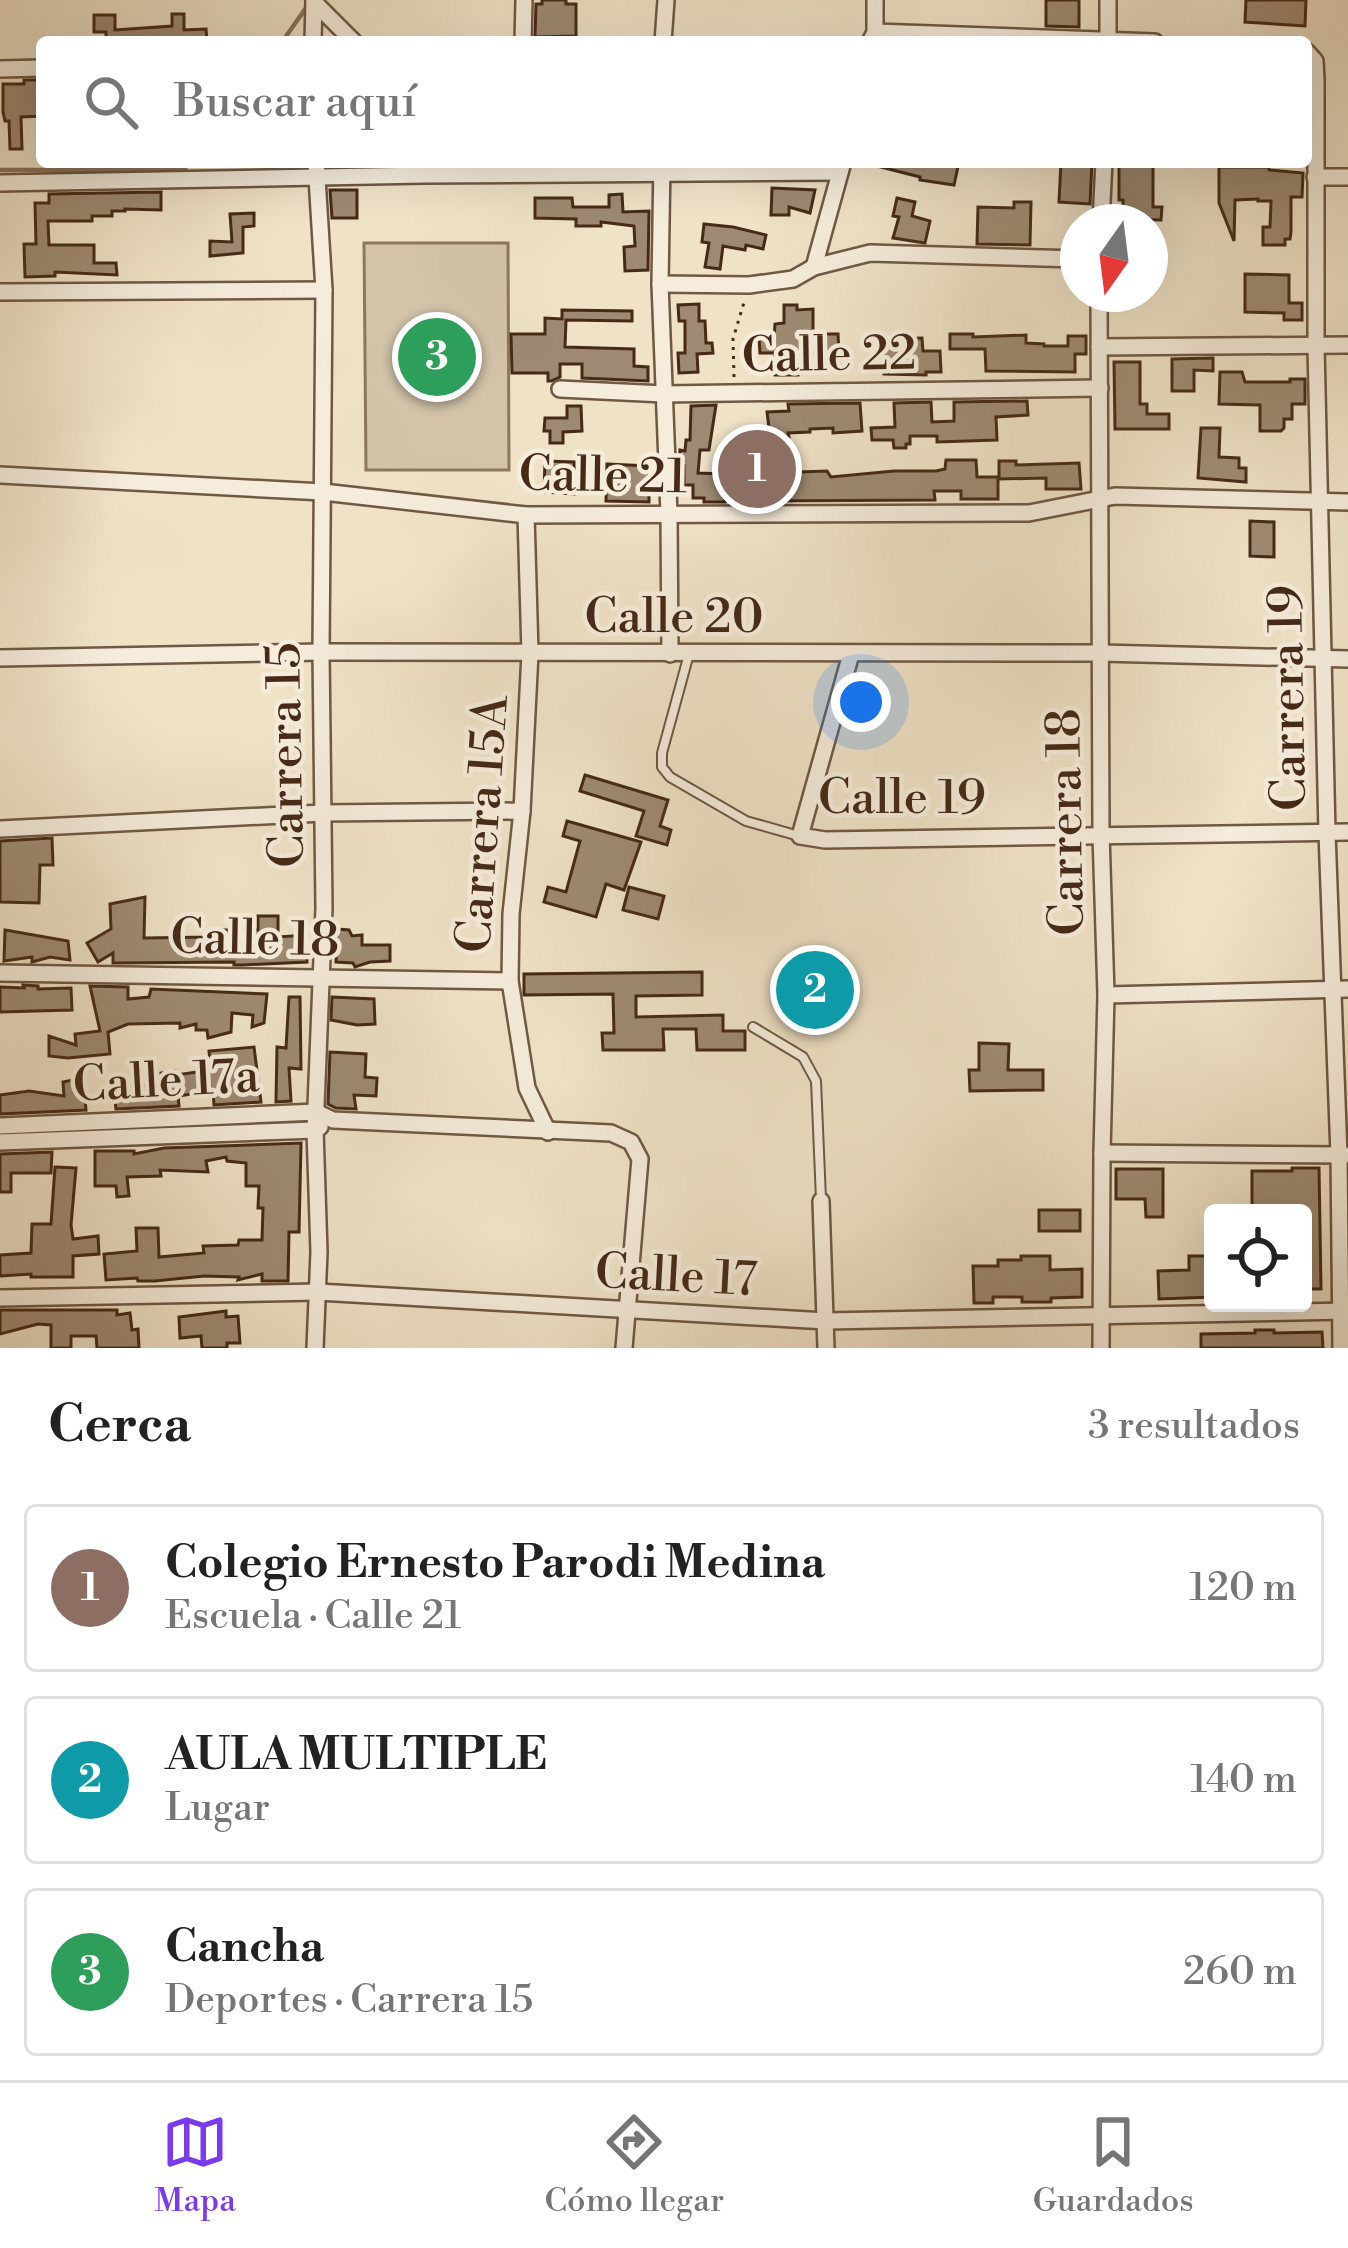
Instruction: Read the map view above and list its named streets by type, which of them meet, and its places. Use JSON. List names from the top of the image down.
{
  "streets": {
    "street": [
      "Calle 22",
      "Calle 21",
      "Calle 20",
      "Carrera 19",
      "Carrera 15",
      "Calle 19",
      "Carrera 18",
      "Carrera 15A",
      "Calle 18",
      "Calle 17a",
      "Calle 17"
    ]
  },
  "crossings": [
    ["Calle 22", "Carrera 18"],
    ["Calle 21", "Carrera 19"],
    ["Calle 21", "Carrera 15"],
    ["Calle 21", "Carrera 18"],
    ["Calle 21", "Carrera 15A"],
    ["Calle 20", "Carrera 19"],
    ["Calle 20", "Carrera 15"],
    ["Calle 20", "Calle 19"],
    ["Calle 20", "Carrera 18"],
    ["Calle 20", "Carrera 15A"],
    ["Carrera 19", "Calle 19"],
    ["Carrera 19", "Calle 17"],
    ["Carrera 15", "Calle 18"],
    ["Carrera 15", "Calle 17a"],
    ["Carrera 15", "Calle 17"],
    ["Calle 19", "Carrera 18"],
    ["Carrera 18", "Calle 17"],
    ["Carrera 15A", "Calle 18"],
    ["Carrera 15A", "Calle 17a"],
    ["Calle 17a", "Calle 17"]
  ],
  "north": "bottom",
  "page": {
    "search": "Buscar aquí",
    "pins": ["3", "1", "2"],
    "heading": ["Cerca", "3 resultados"],
    "list": [
      {
        "mark": "1",
        "name": "Colegio Ernesto Parodi Medina",
        "note": "Escuela · Calle 21",
        "value": "120 m"
      },
      {
        "mark": "2",
        "name": "AULA MULTIPLE",
        "note": "Lugar",
        "value": "140 m"
      },
      {
        "mark": "3",
        "name": "Cancha",
        "note": "Deportes · Carrera 15",
        "value": "260 m"
      }
    ],
    "nav": ["Mapa", "Cómo llegar", "Guardados"]
  }
}
